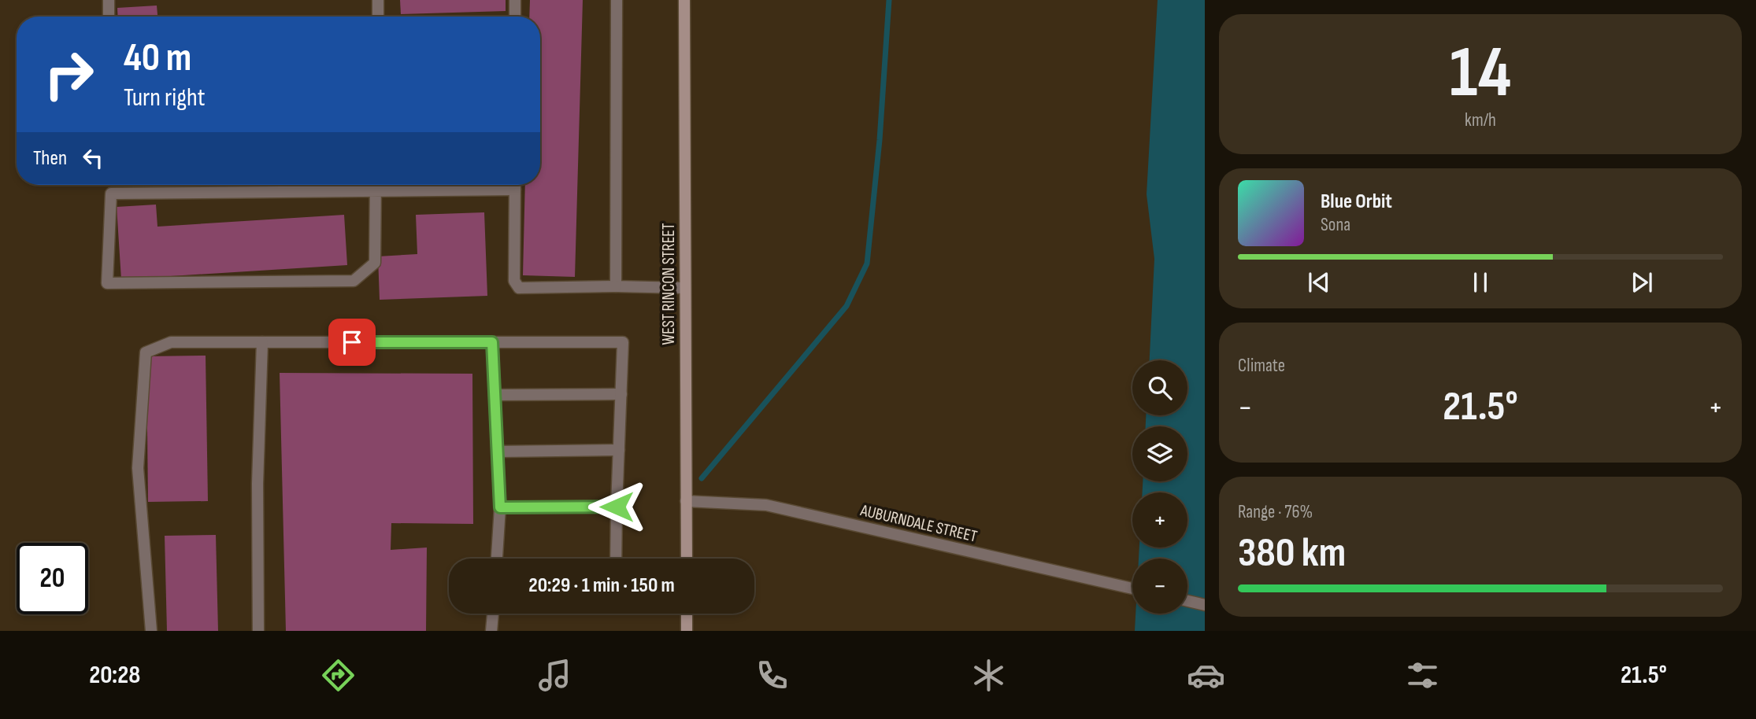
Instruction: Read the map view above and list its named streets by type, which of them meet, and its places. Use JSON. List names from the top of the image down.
{
  "streets": {
    "main road": ["WEST RINCON STREET"],
    "street": ["AUBURNDALE STREET"]
  },
  "crossings": [
    ["WEST RINCON STREET", "AUBURNDALE STREET"]
  ],
  "page": {
    "tile": [
      ["14", "km/h"],
      "Climate",
      ["Range · 76%", "380 km"]
    ],
    "turn": ["40 m", "Turn right"],
    "then": "Then",
    "song": ["Blue Orbit", "Sona"],
    "map_buttons": ["+", "−"],
    "heat": ["−", "21.5°", "+"],
    "limit": "20",
    "trip": "20:29 · 1 min · 150 m",
    "tabs": ["20:28", "21.5°"]
  }
}
